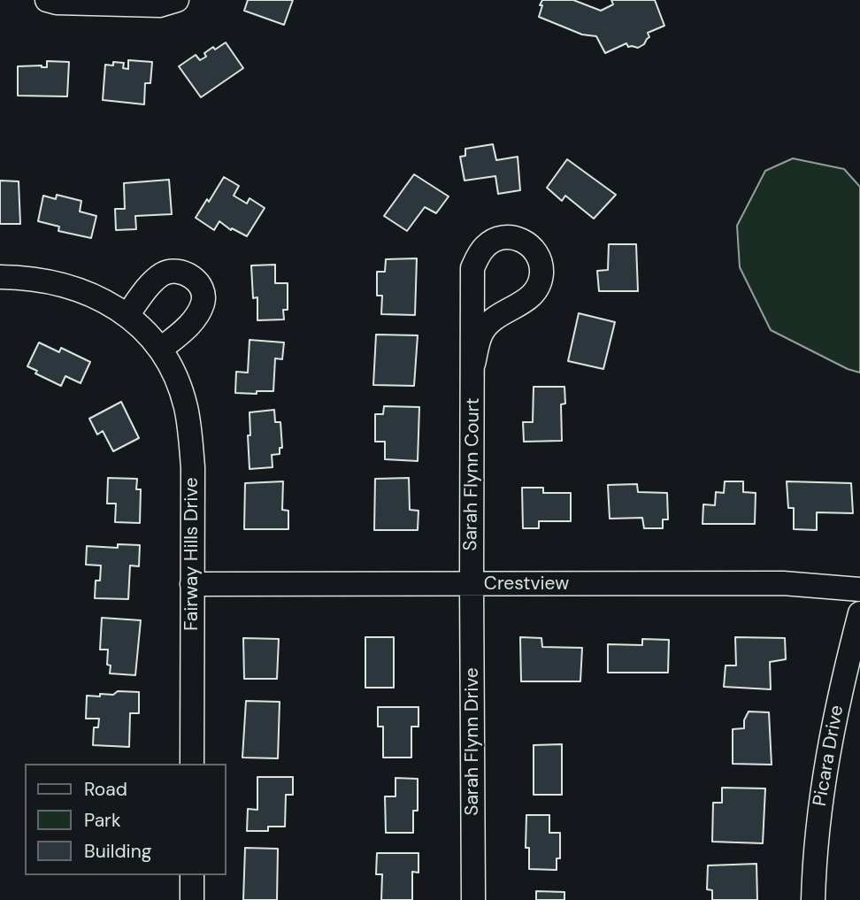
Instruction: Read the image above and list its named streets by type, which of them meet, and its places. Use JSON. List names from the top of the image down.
{
  "streets": {
    "street": [
      "Sarah Flynn Court",
      "Fairway Hills Drive",
      "Crestview",
      "Sarah Flynn Drive",
      "Picara Drive"
    ]
  },
  "crossings": [
    ["Sarah Flynn Court", "Crestview"],
    ["Sarah Flynn Court", "Sarah Flynn Drive"],
    ["Fairway Hills Drive", "Crestview"],
    ["Crestview", "Sarah Flynn Drive"]
  ],
  "legend": ["Road", "Park", "Building"]
}
